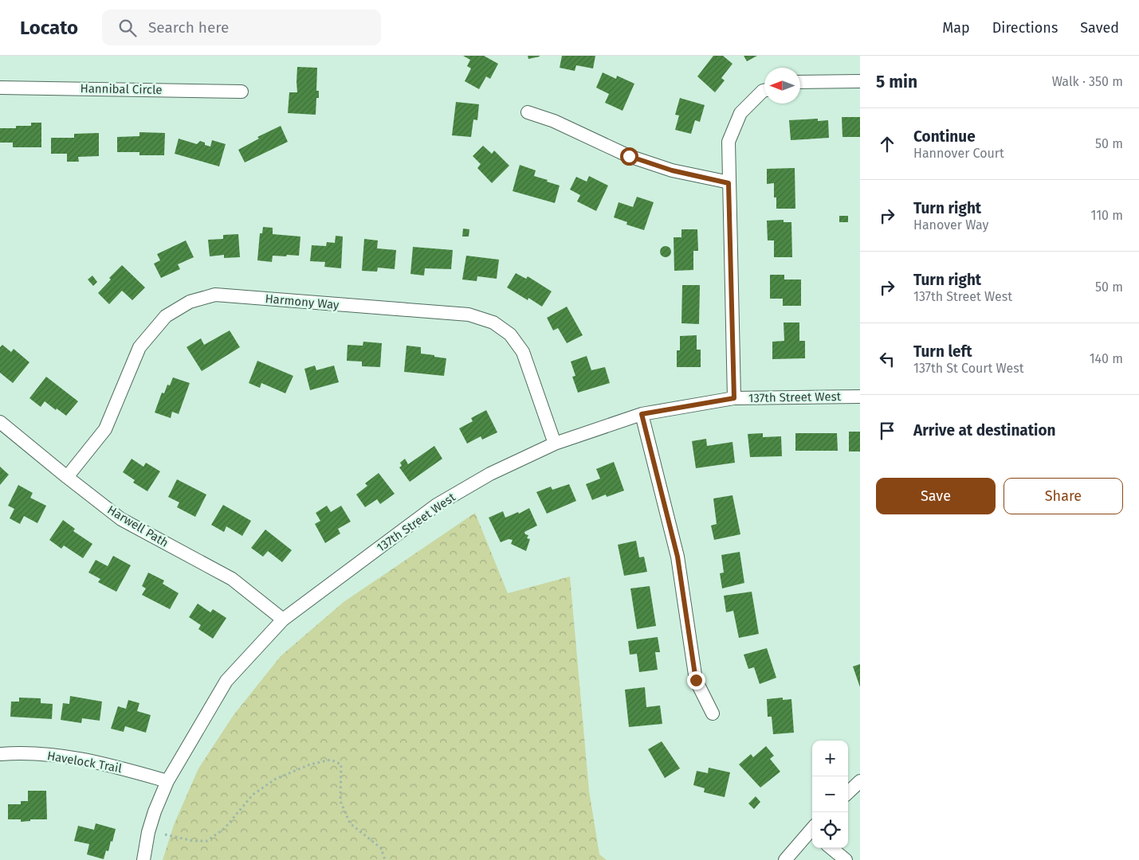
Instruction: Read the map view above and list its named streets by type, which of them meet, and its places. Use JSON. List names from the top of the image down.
{
  "streets": {
    "street": [
      "Hannibal Circle",
      "Harmony Way",
      "137th Street West",
      "Harwell Path",
      "Havelock Trail"
    ]
  },
  "crossings": [
    ["Harmony Way", "137th Street West"],
    ["Harmony Way", "Harwell Path"],
    ["137th Street West", "Harwell Path"],
    ["137th Street West", "Havelock Trail"]
  ],
  "north": "left",
  "page": {
    "header": "Locato",
    "search": "Search here",
    "nav": ["Map", "Directions", "Saved"],
    "heading": ["5 min", "Walk · 350 m"],
    "list": [
      ["Continue", "Hannover Court", "50 m"],
      ["Turn right", "Hanover Way", "110 m"],
      ["Turn right", "137th Street West", "50 m"],
      ["Turn left", "137th St Court West", "140 m"],
      "Arrive at destination"
    ],
    "buttons": ["Save", "Share"],
    "map_buttons": ["+", "−"]
  }
}
